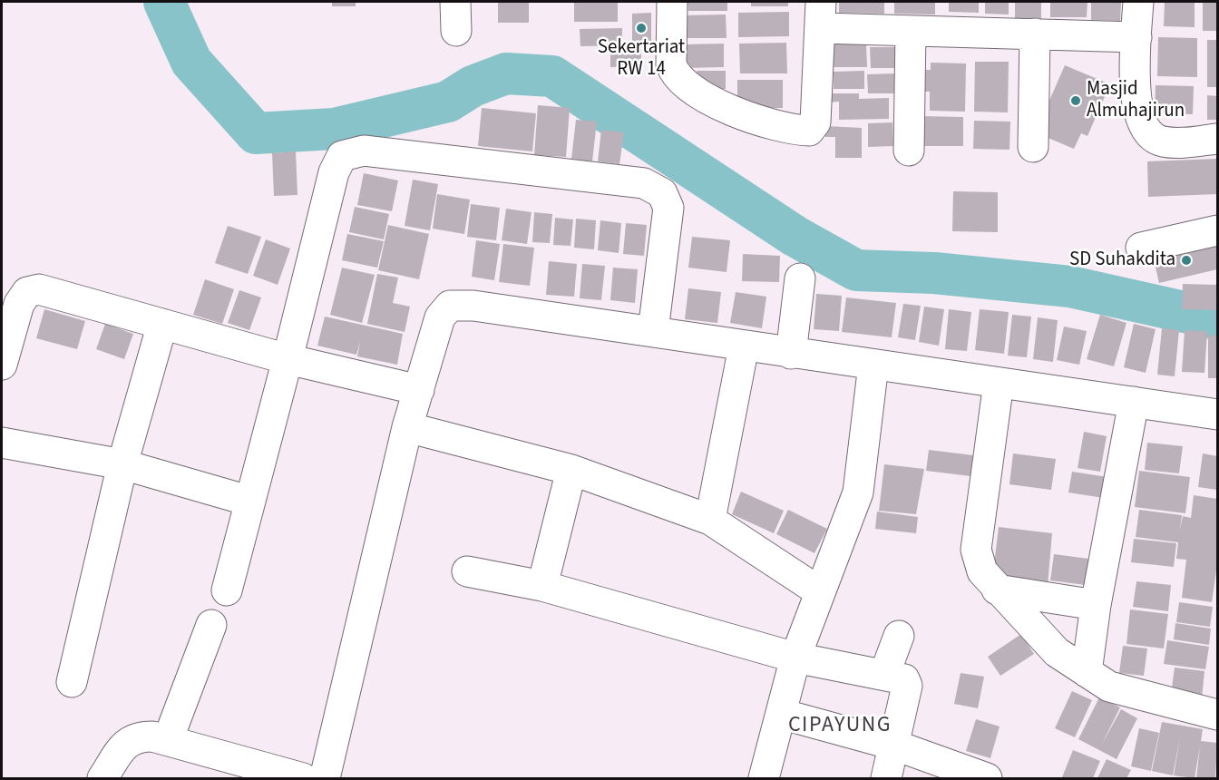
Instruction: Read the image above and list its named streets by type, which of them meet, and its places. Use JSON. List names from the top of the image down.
{
  "districts": ["CIPAYUNG"],
  "places": ["Sekertariat RW 14", "Masjid Almuhajirun", "SD Suhakdita"]
}
